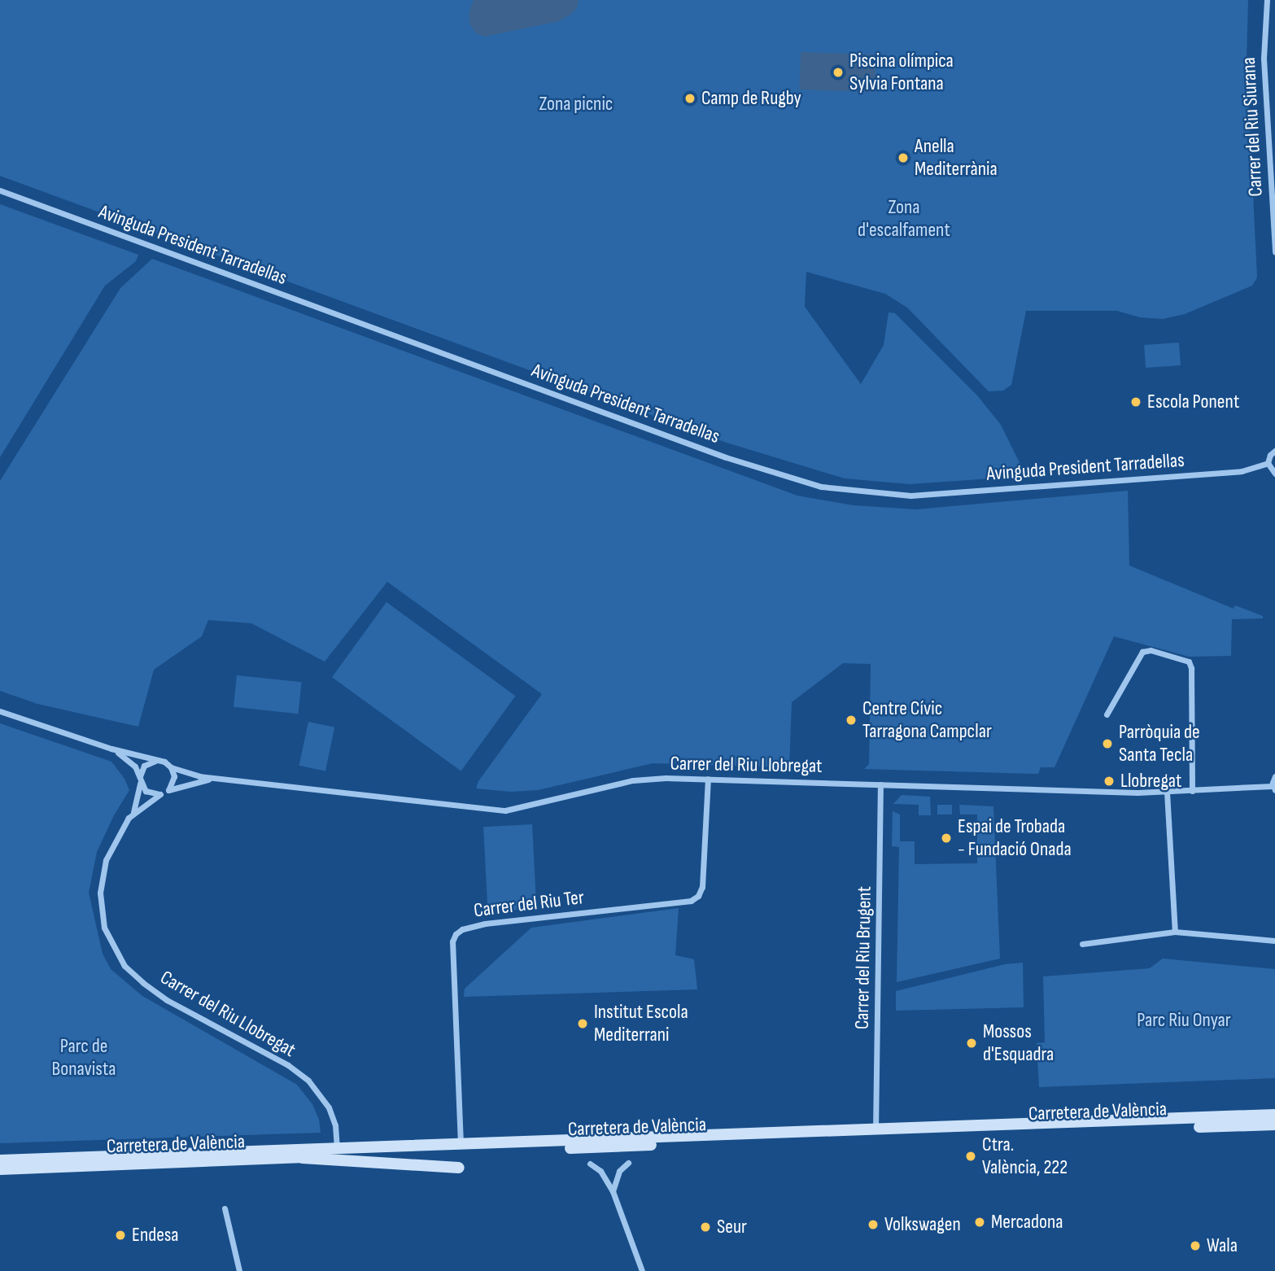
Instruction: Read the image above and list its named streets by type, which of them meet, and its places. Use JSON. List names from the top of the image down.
{
  "streets": {
    "main road": ["Carretera de València"],
    "street": [
      "Carrer del Riu Siurana",
      "Avinguda President Tarradellas",
      "Carrer del Riu Llobregat",
      "Carrer del Riu Ter",
      "Carrer del Riu Brugent"
    ]
  },
  "crossings": [
    ["Carrer del Riu Llobregat", "Carrer del Riu Ter"],
    ["Carrer del Riu Llobregat", "Carrer del Riu Brugent"],
    ["Carrer del Riu Llobregat", "Carretera de València"],
    ["Carrer del Riu Ter", "Carretera de València"],
    ["Carrer del Riu Brugent", "Carretera de València"]
  ],
  "parks": [
    "Zona picnic",
    "Zona d'escalfament",
    "Parc Riu Onyar",
    "Parc de Bonavista"
  ],
  "places": [
    "Piscina olímpica Sylvia Fontana",
    "Camp de Rugby",
    "Anella Mediterrània",
    "Escola Ponent",
    "Centre Cívic Tarragona Campclar",
    "Parròquia de Santa Tecla",
    "Llobregat",
    "Espai de Trobada - Fundació Onada",
    "Institut Escola Mediterrani",
    "Mossos d'Esquadra",
    "Ctra. València, 222",
    "Mercadona",
    "Volkswagen",
    "Seur",
    "Endesa",
    "Wala"
  ]
}
